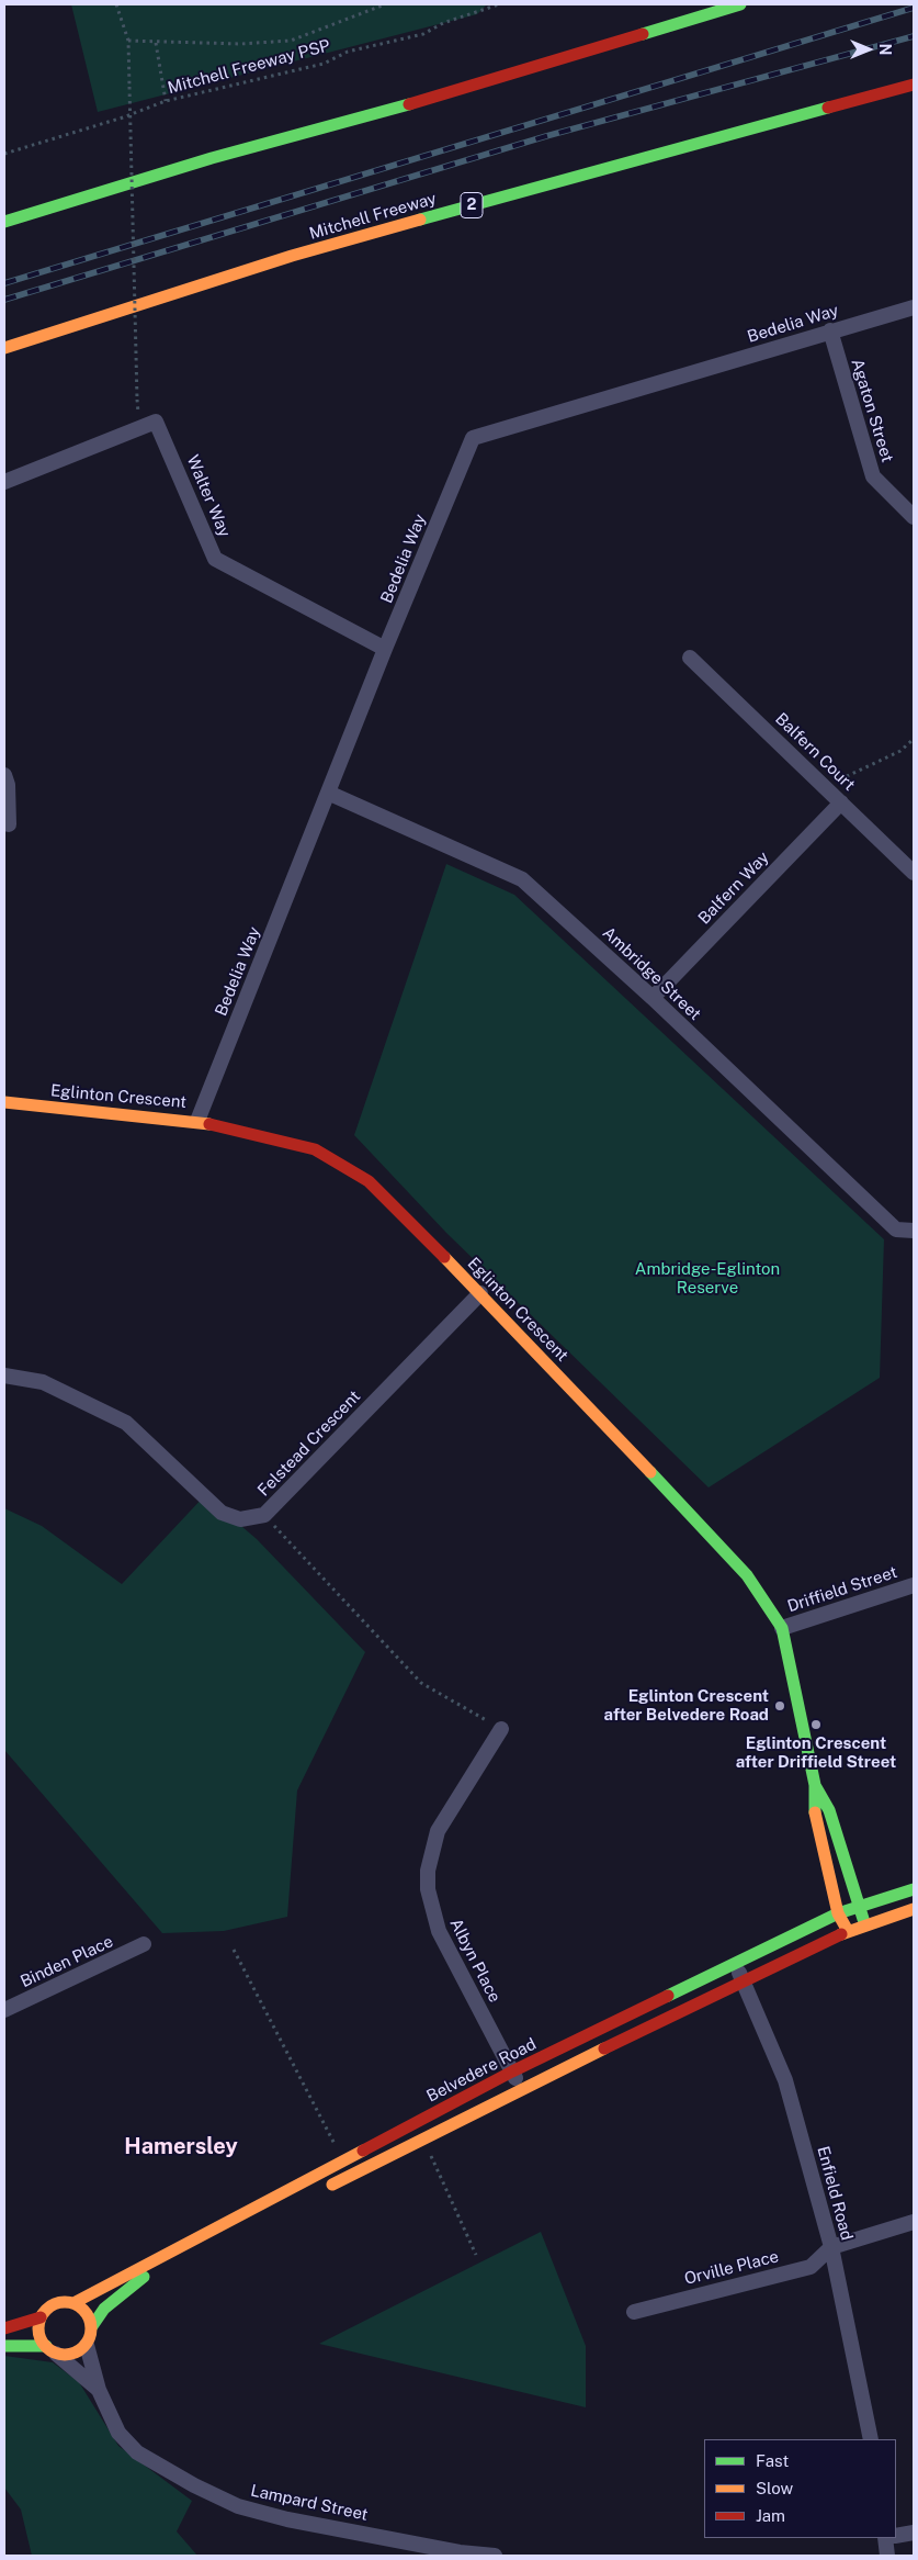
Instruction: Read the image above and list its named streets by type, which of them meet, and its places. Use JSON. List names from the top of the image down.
{
  "streets": {
    "main road": [
      "2",
      "Mitchell Freeway",
      "Eglinton Crescent",
      "Belvedere Road"
    ],
    "street": [
      "Bedelia Way",
      "Agaton Street",
      "Walter Way",
      "Balfern Court",
      "Balfern Way",
      "Ambridge Street",
      "Felstead Crescent",
      "Driffield Street",
      "Albyn Place",
      "Binden Place",
      "Enfield Road",
      "Orville Place",
      "Lampard Street"
    ],
    "path": ["Mitchell Freeway PSP"]
  },
  "crossings": [
    ["Bedelia Way", "Agaton Street"],
    ["Bedelia Way", "Walter Way"],
    ["Bedelia Way", "Ambridge Street"],
    ["Bedelia Way", "Eglinton Crescent"],
    ["Balfern Court", "Balfern Way"],
    ["Balfern Way", "Ambridge Street"],
    ["Eglinton Crescent", "Felstead Crescent"],
    ["Eglinton Crescent", "Driffield Street"],
    ["Eglinton Crescent", "Belvedere Road"],
    ["Albyn Place", "Belvedere Road"],
    ["Belvedere Road", "Enfield Road"],
    ["Belvedere Road", "Lampard Street"],
    ["Enfield Road", "Orville Place"]
  ],
  "districts": ["Hamersley"],
  "parks": ["Ambridge-Eglinton Reserve"],
  "places": ["Eglinton Crescent after Belvedere Road", "Eglinton Crescent after Driffield Street"],
  "legend": ["Fast", "Slow", "Jam"],
  "north": "right"
}
